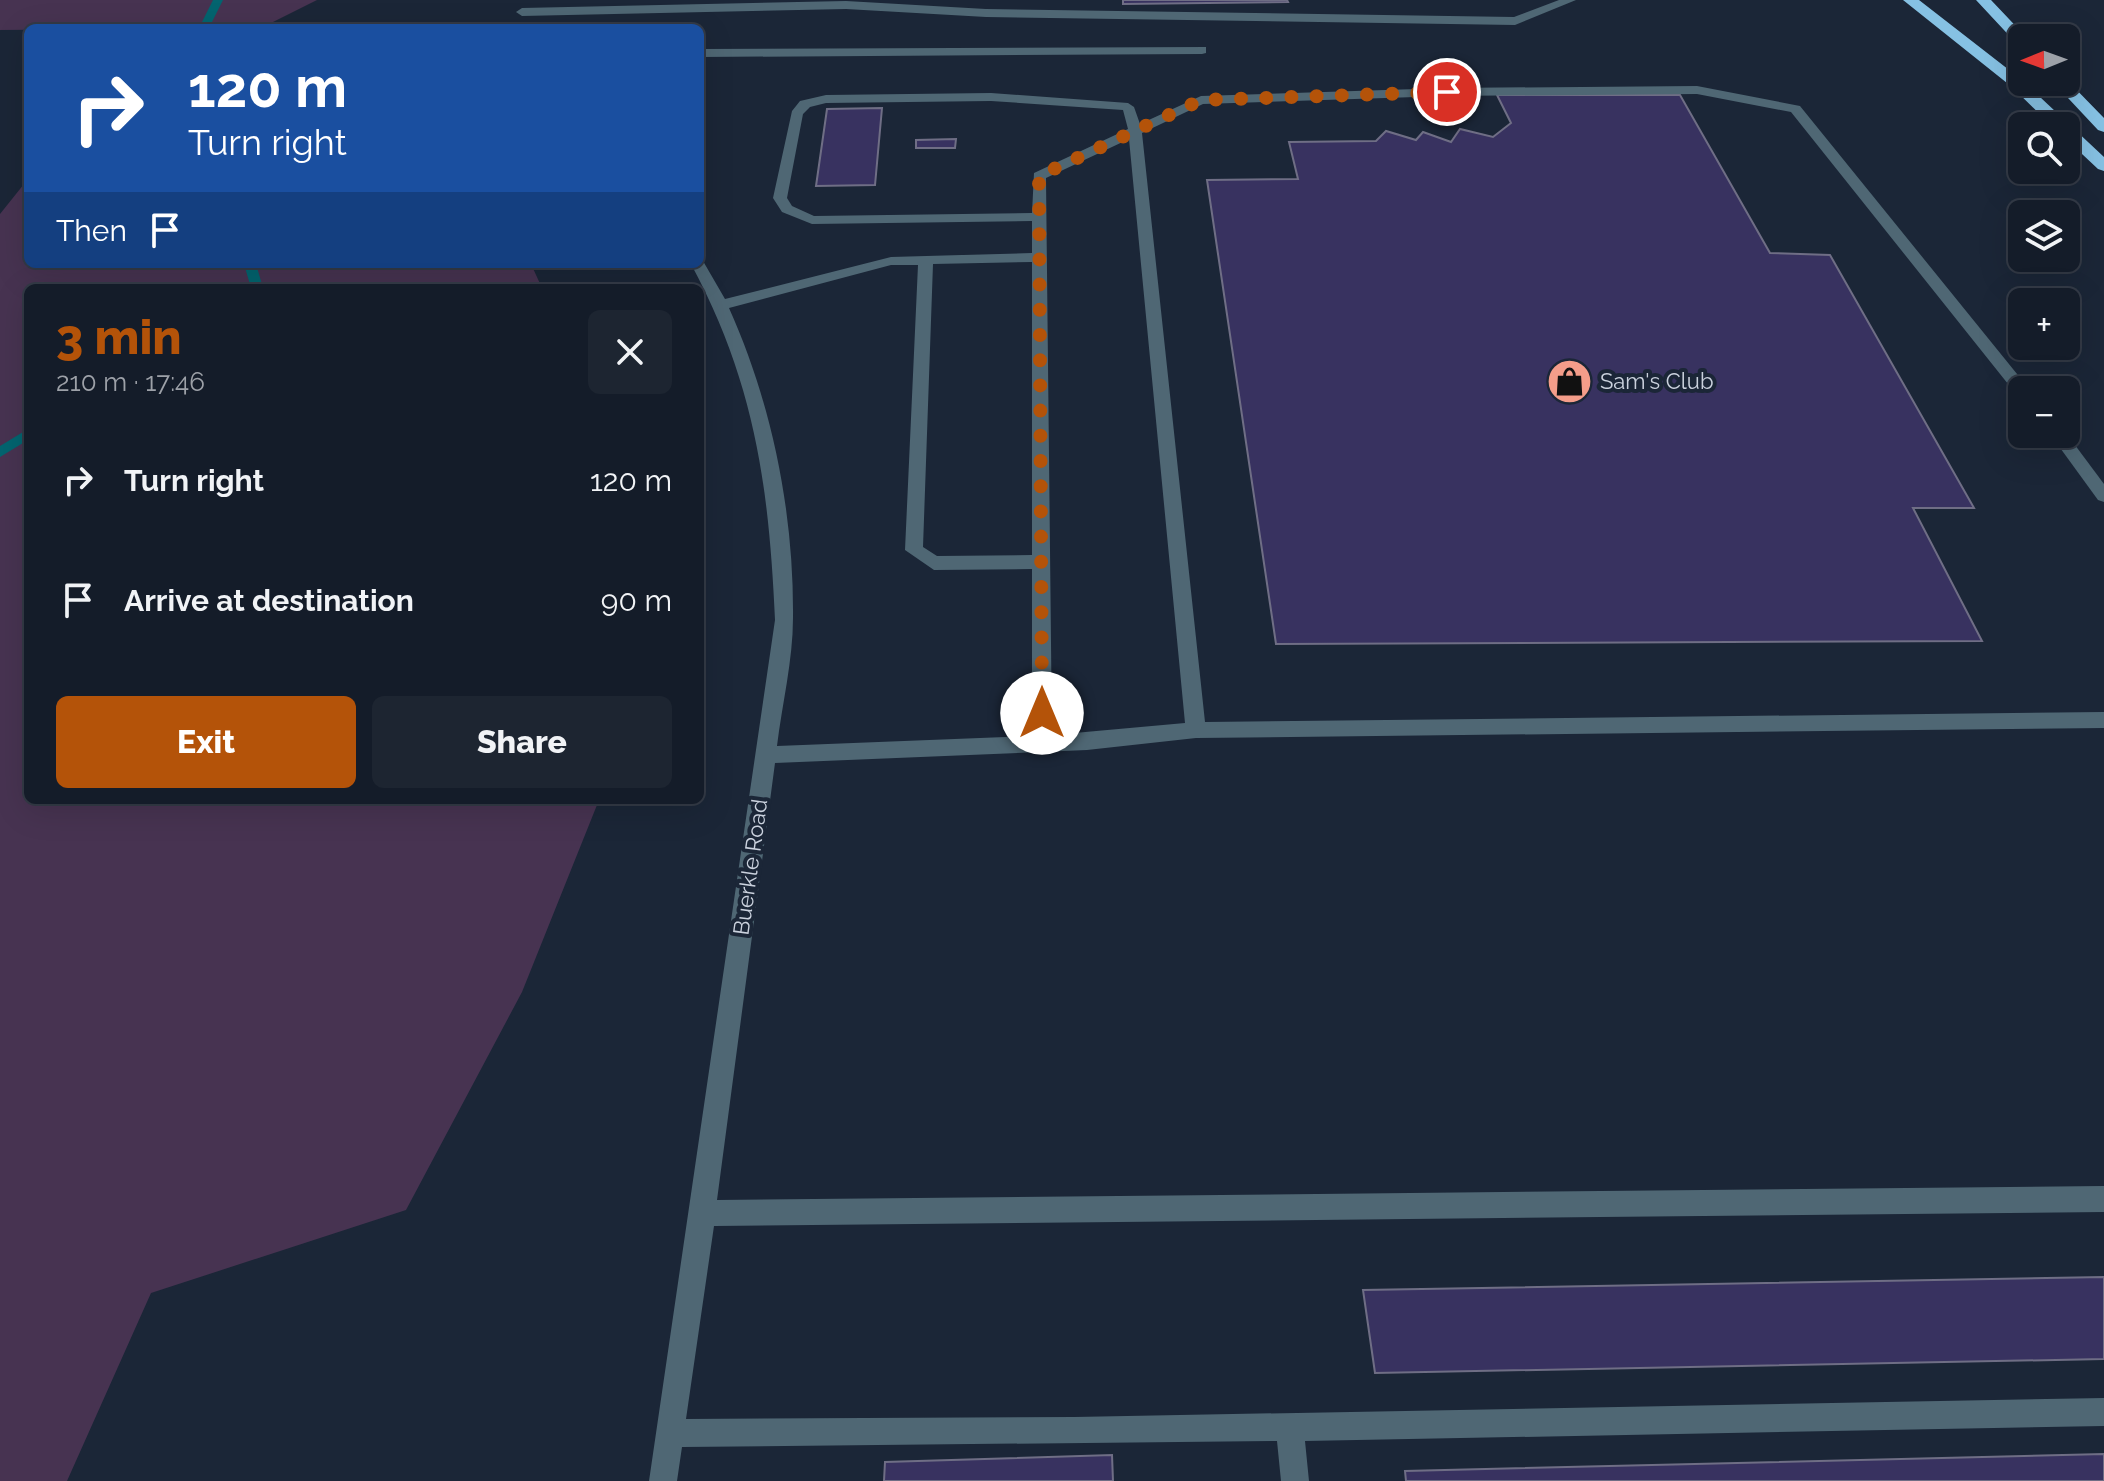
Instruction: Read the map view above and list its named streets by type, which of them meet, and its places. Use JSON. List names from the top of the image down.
{
  "streets": {
    "street": ["Buerkle Road"]
  },
  "places": {
    "shop": ["Sam's Club"]
  },
  "north": "left",
  "page": {
    "map_buttons": ["+", "−"],
    "turn": ["120 m", "Turn right"],
    "then": "Then",
    "heading": ["3 min", "210 m · 17:46"],
    "list": [
      {
        "name": "Turn right",
        "value": "120 m"
      },
      {
        "name": "Arrive at destination",
        "value": "90 m"
      }
    ],
    "buttons": ["Exit", "Share"]
  }
}
